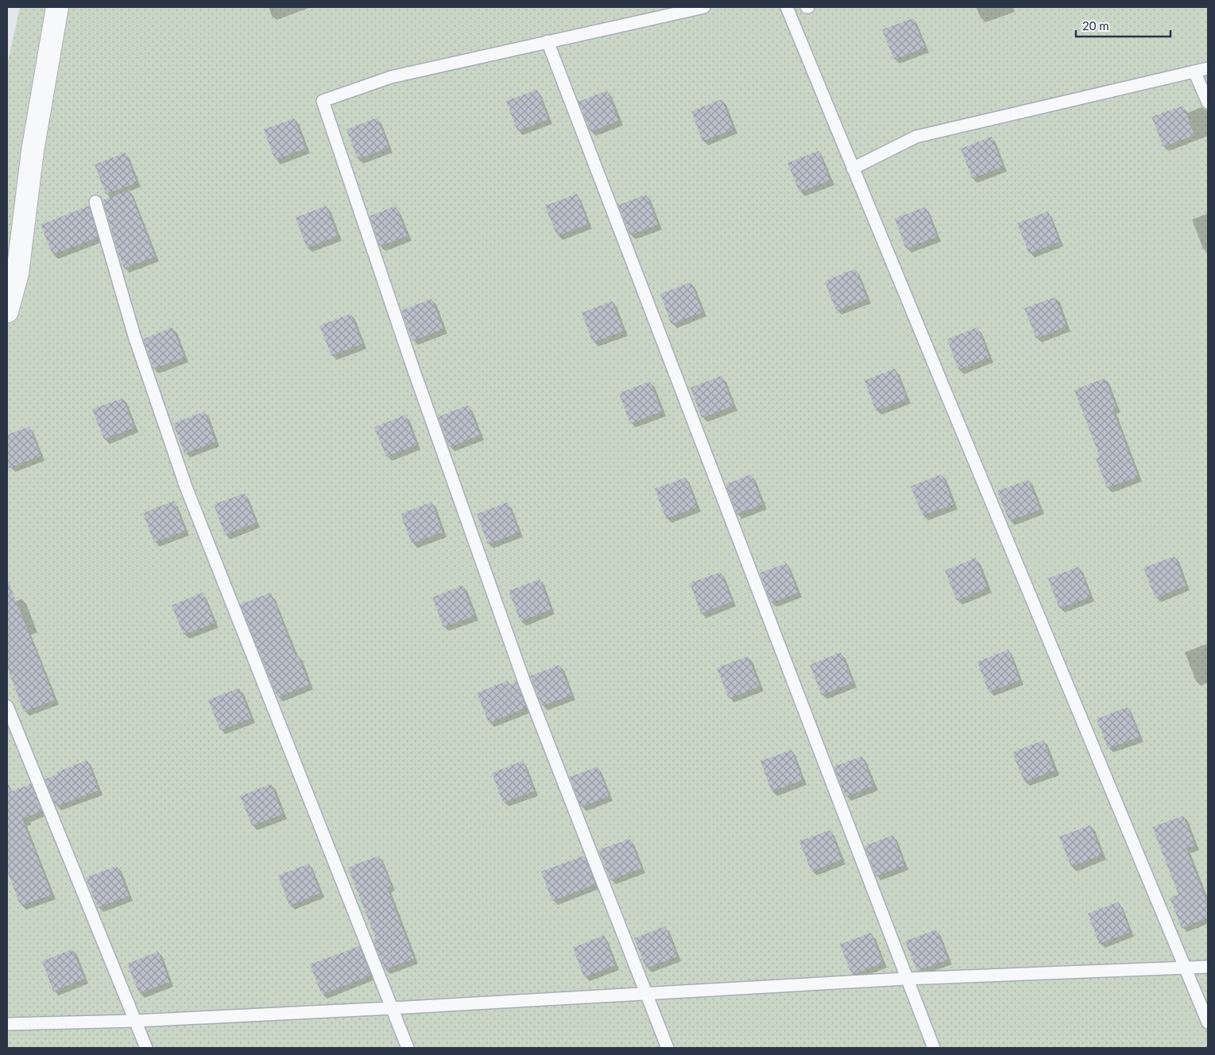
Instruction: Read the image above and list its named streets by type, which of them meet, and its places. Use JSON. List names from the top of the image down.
{
  "scale_bar": "20 m"
}
